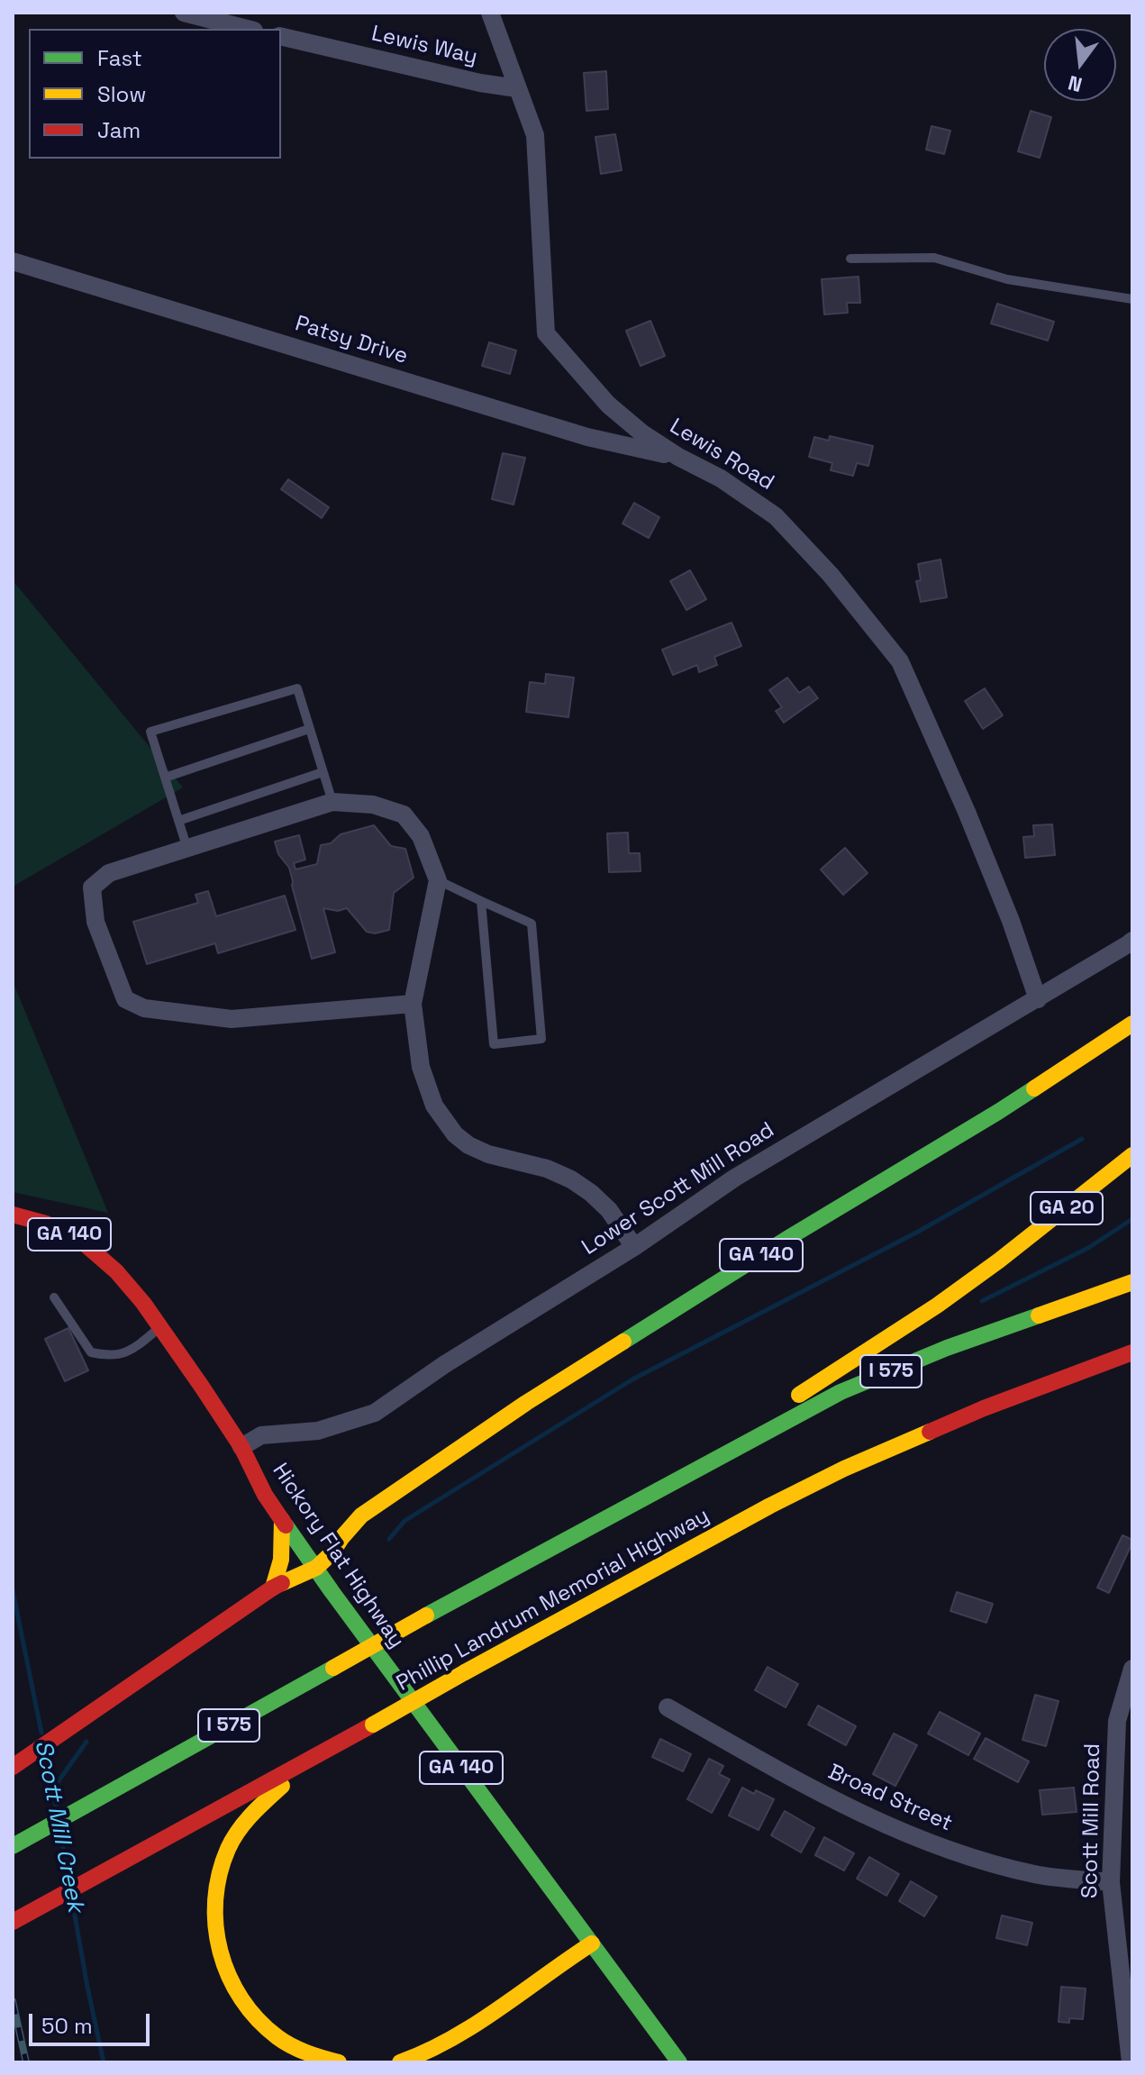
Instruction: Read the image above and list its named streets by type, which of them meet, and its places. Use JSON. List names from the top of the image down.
{
  "streets": {
    "main road": [
      "GA 20",
      "GA 140",
      "I 575",
      "Hickory Flat Highway",
      "Phillip Landrum Memorial Highway"
    ],
    "street": [
      "Lewis Way",
      "Patsy Drive",
      "Lewis Road",
      "Lower Scott Mill Road",
      "Broad Street",
      "Scott Mill Road"
    ]
  },
  "crossings": [
    ["Lewis Way", "Lewis Road"],
    ["Patsy Drive", "Lewis Road"],
    ["Lewis Road", "Lower Scott Mill Road"],
    ["Lower Scott Mill Road", "Hickory Flat Highway"],
    ["GA 20", "Phillip Landrum Memorial Highway"],
    ["GA 140", "Hickory Flat Highway"],
    ["Broad Street", "Scott Mill Road"]
  ],
  "water": ["Scott Mill Creek"],
  "legend": ["Fast", "Slow", "Jam"],
  "scale_bar": "50 m",
  "north": "bottom"
}
